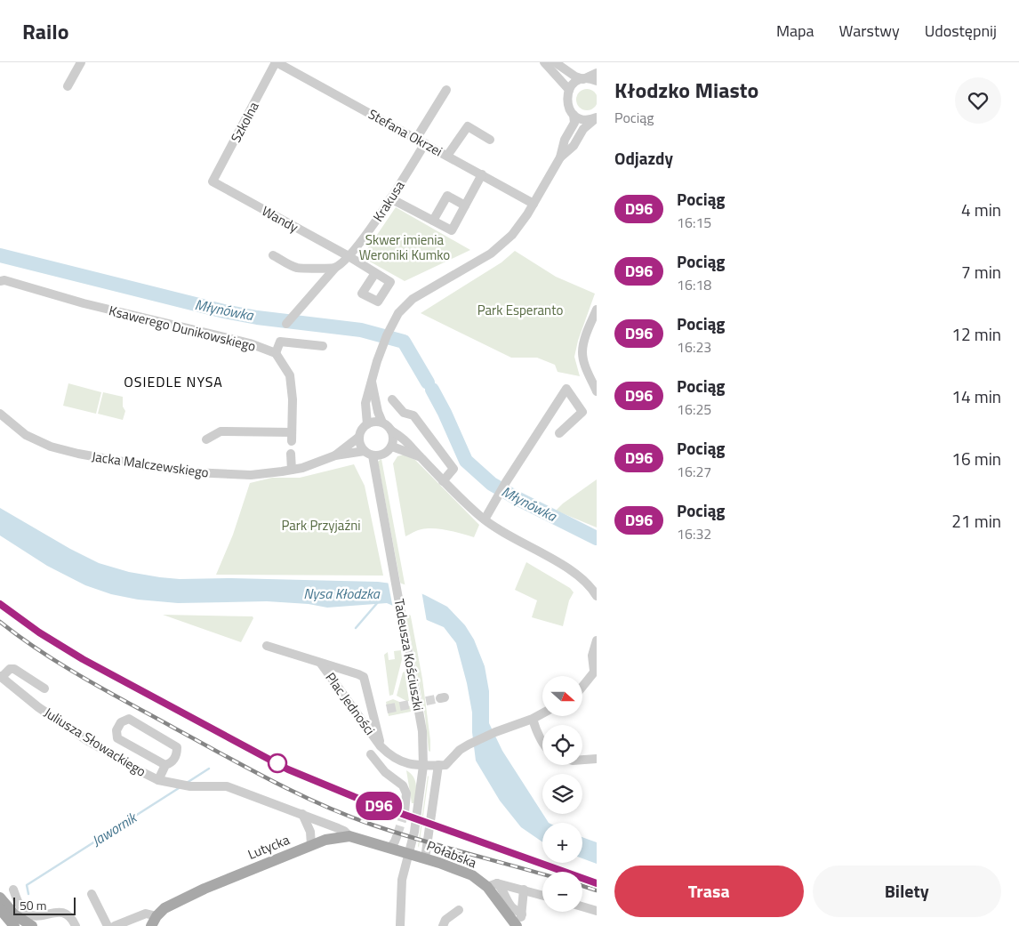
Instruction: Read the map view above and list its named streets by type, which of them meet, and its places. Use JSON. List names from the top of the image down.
{
  "streets": {
    "main road": ["Lutycka", "Połabska"],
    "street": [
      "Szkolna",
      "Stefana Okrzei",
      "Krakusa",
      "Wandy",
      "Ksawerego Dunikowskiego",
      "Jacka Malczewskiego",
      "Tadeusza Kościuszki",
      "Plac Jedności",
      "Juliusza Słowackiego"
    ]
  },
  "crossings": [
    ["Szkolna", "Stefana Okrzei"],
    ["Szkolna", "Wandy"],
    ["Stefana Okrzei", "Krakusa"],
    ["Krakusa", "Wandy"],
    ["Jacka Malczewskiego", "Tadeusza Kościuszki"],
    ["Tadeusza Kościuszki", "Plac Jedności"],
    ["Tadeusza Kościuszki", "Lutycka"],
    ["Tadeusza Kościuszki", "Połabska"],
    ["Juliusza Słowackiego", "Lutycka"],
    ["Lutycka", "Połabska"]
  ],
  "districts": ["OSIEDLE NYSA"],
  "water": ["Młynówka", "Nysa Kłodzka", "Jawornik"],
  "parks": ["Skwer imienia Weroniki Kumko", "Park Esperanto", "Park Przyjaźni"],
  "scale_bar": "50 m",
  "north": "right",
  "page": {
    "header": "Railo",
    "nav": ["Mapa", "Warstwy", "Udostępnij"],
    "on_map": "D96",
    "heading": [
      ["Kłodzko Miasto", "Pociąg"],
      "Odjazdy"
    ],
    "list": [
      {
        "mark": "D96",
        "name": "Pociąg",
        "note": "16:15",
        "value": "4 min"
      },
      {
        "mark": "D96",
        "name": "Pociąg",
        "note": "16:18",
        "value": "7 min"
      },
      {
        "mark": "D96",
        "name": "Pociąg",
        "note": "16:23",
        "value": "12 min"
      },
      {
        "mark": "D96",
        "name": "Pociąg",
        "note": "16:25",
        "value": "14 min"
      },
      {
        "mark": "D96",
        "name": "Pociąg",
        "note": "16:27",
        "value": "16 min"
      },
      {
        "mark": "D96",
        "name": "Pociąg",
        "note": "16:32",
        "value": "21 min"
      }
    ],
    "map_buttons": ["+", "−"],
    "buttons": ["Trasa", "Bilety"],
    "scale": "50 m"
  }
}
